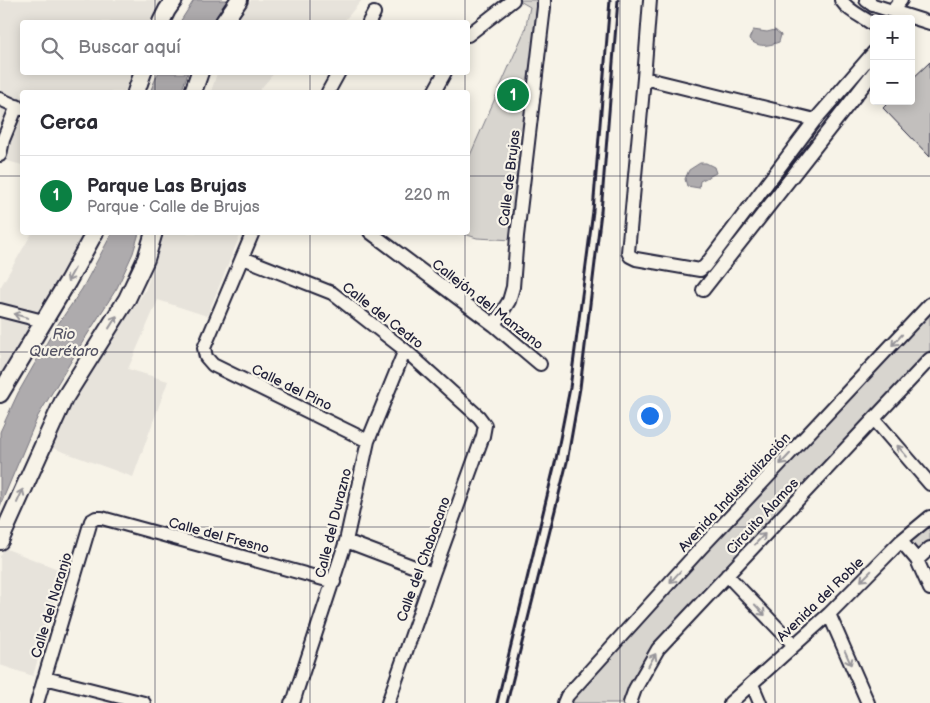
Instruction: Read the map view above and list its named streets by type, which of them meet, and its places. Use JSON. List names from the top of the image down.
{
  "streets": {
    "street": [
      "Calle de Brujas",
      "Callejón del Manzano",
      "Calle del Cedro",
      "Calle del Pino",
      "Avenida Industrialización",
      "Circuito Álamos",
      "Calle del Durazno",
      "Calle del Fresno",
      "Calle del Chabacano",
      "Avenida del Roble",
      "Calle del Naranjo"
    ]
  },
  "crossings": [
    ["Calle de Brujas", "Callejón del Manzano"],
    ["Calle del Cedro", "Calle del Pino"],
    ["Calle del Cedro", "Calle del Durazno"],
    ["Calle del Cedro", "Calle del Chabacano"],
    ["Calle del Pino", "Calle del Durazno"],
    ["Calle del Durazno", "Calle del Fresno"],
    ["Calle del Fresno", "Calle del Naranjo"]
  ],
  "one_way": ["Avenida Industrialización", "Circuito Álamos", "Avenida del Roble"],
  "water": ["Rio Querétaro"],
  "page": {
    "map_buttons": ["+", "−"],
    "search": "Buscar aquí",
    "pins": "1",
    "heading": "Cerca",
    "list": [
      {
        "mark": "1",
        "name": "Parque Las Brujas",
        "note": "Parque · Calle de Brujas",
        "value": "220 m"
      }
    ]
  }
}
